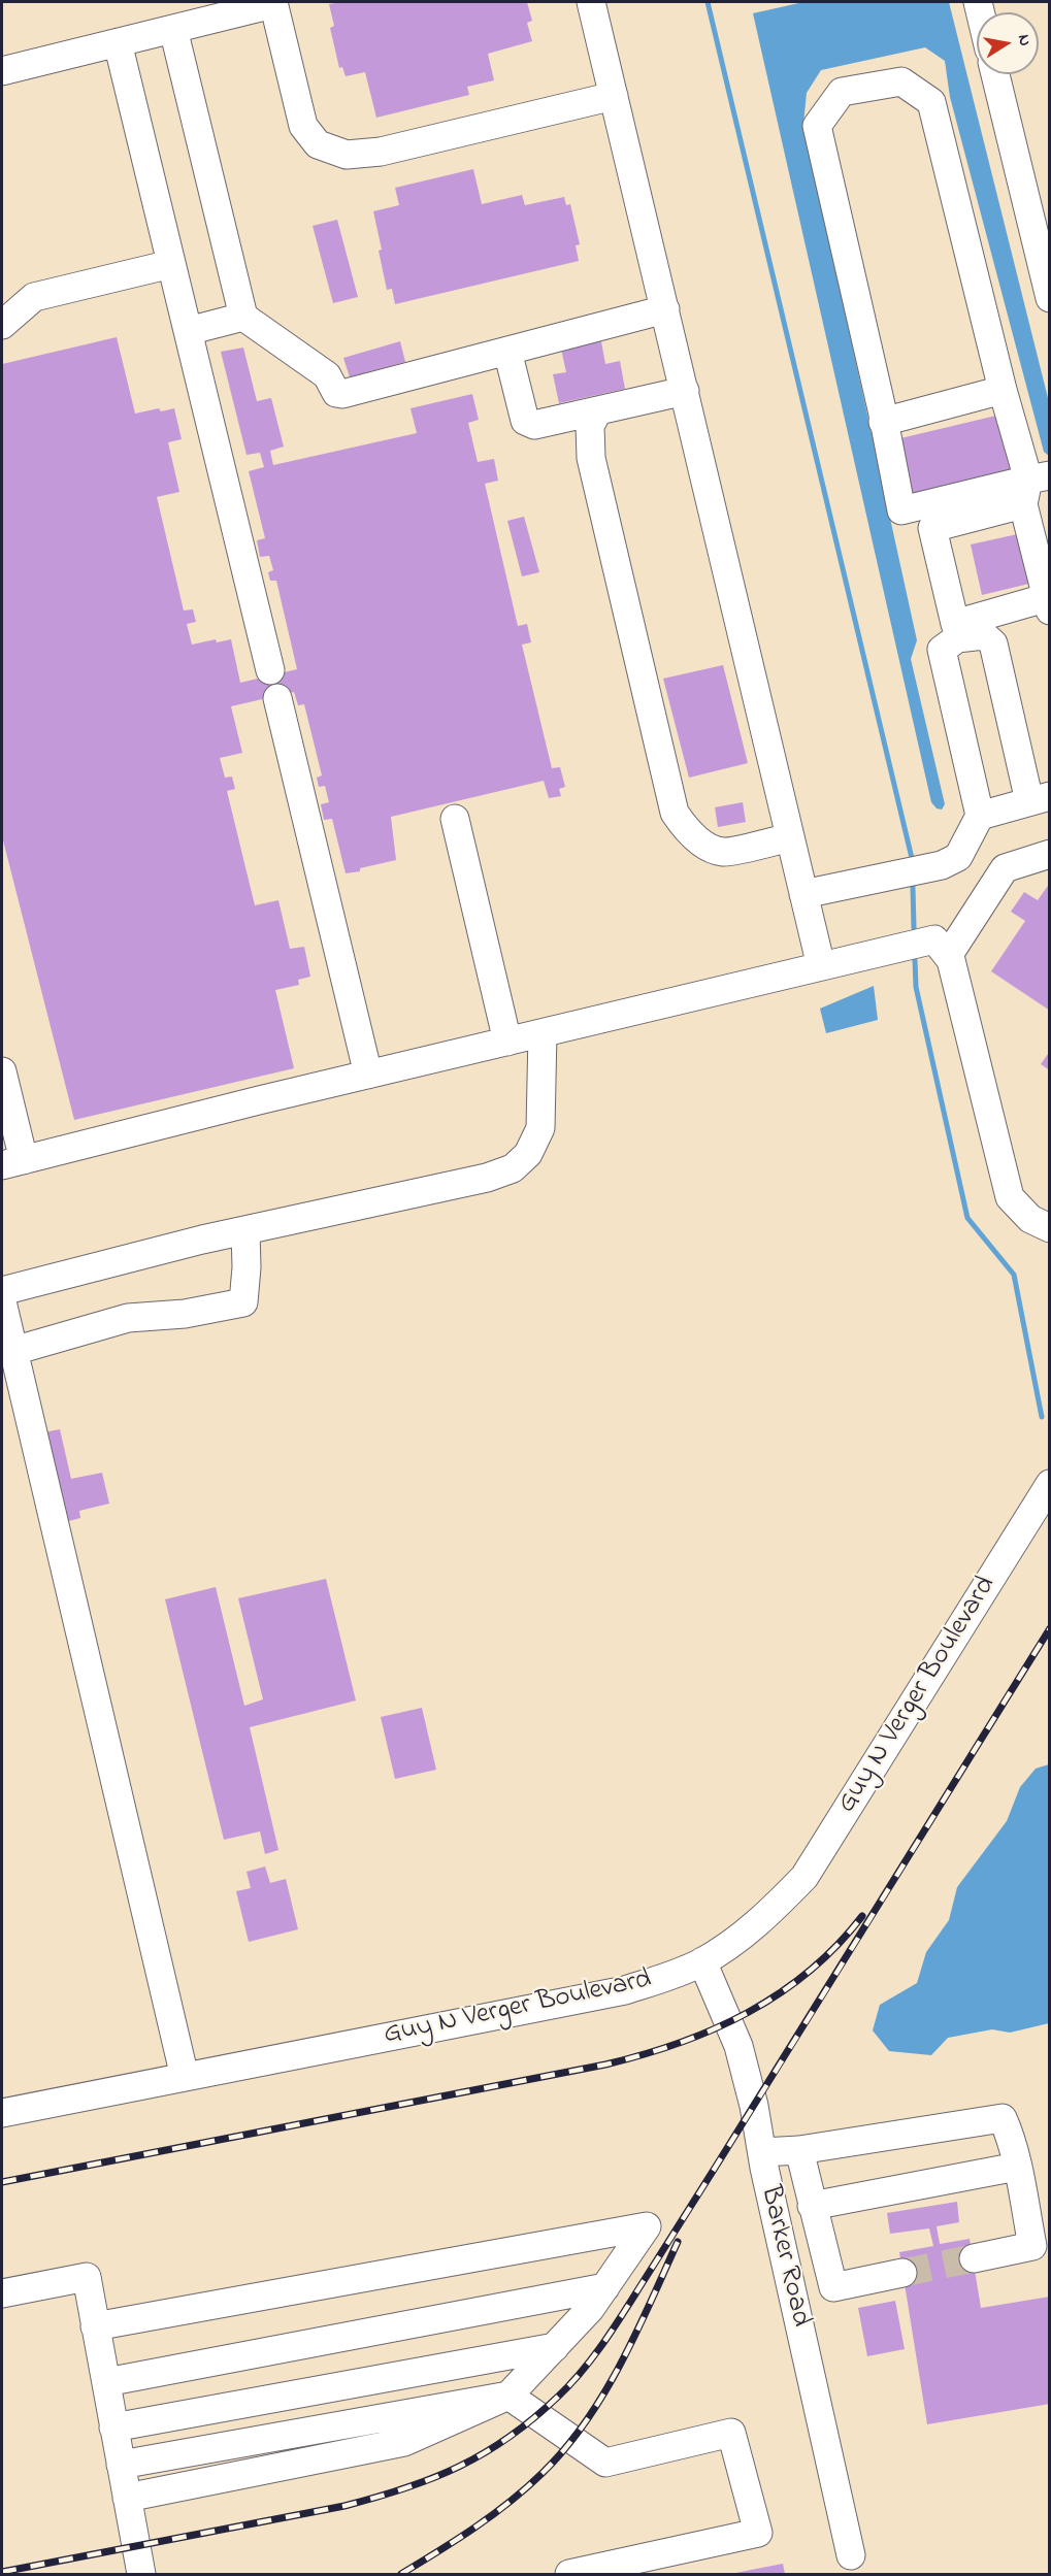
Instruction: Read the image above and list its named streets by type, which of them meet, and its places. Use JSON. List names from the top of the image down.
{
  "streets": {
    "street": ["Guy N Verger Boulevard", "Barker Road"]
  },
  "crossings": [
    ["Guy N Verger Boulevard", "Barker Road"]
  ],
  "north": "right"
}
